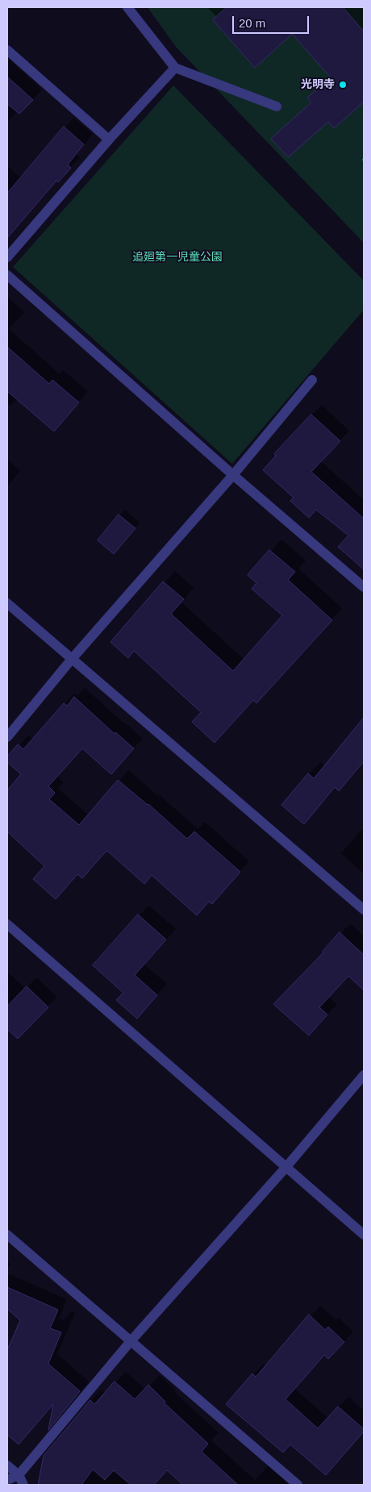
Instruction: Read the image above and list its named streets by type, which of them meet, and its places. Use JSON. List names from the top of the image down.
{
  "parks": ["追廻第一児童公園"],
  "places": ["光明寺"],
  "scale_bar": "20 m"
}
